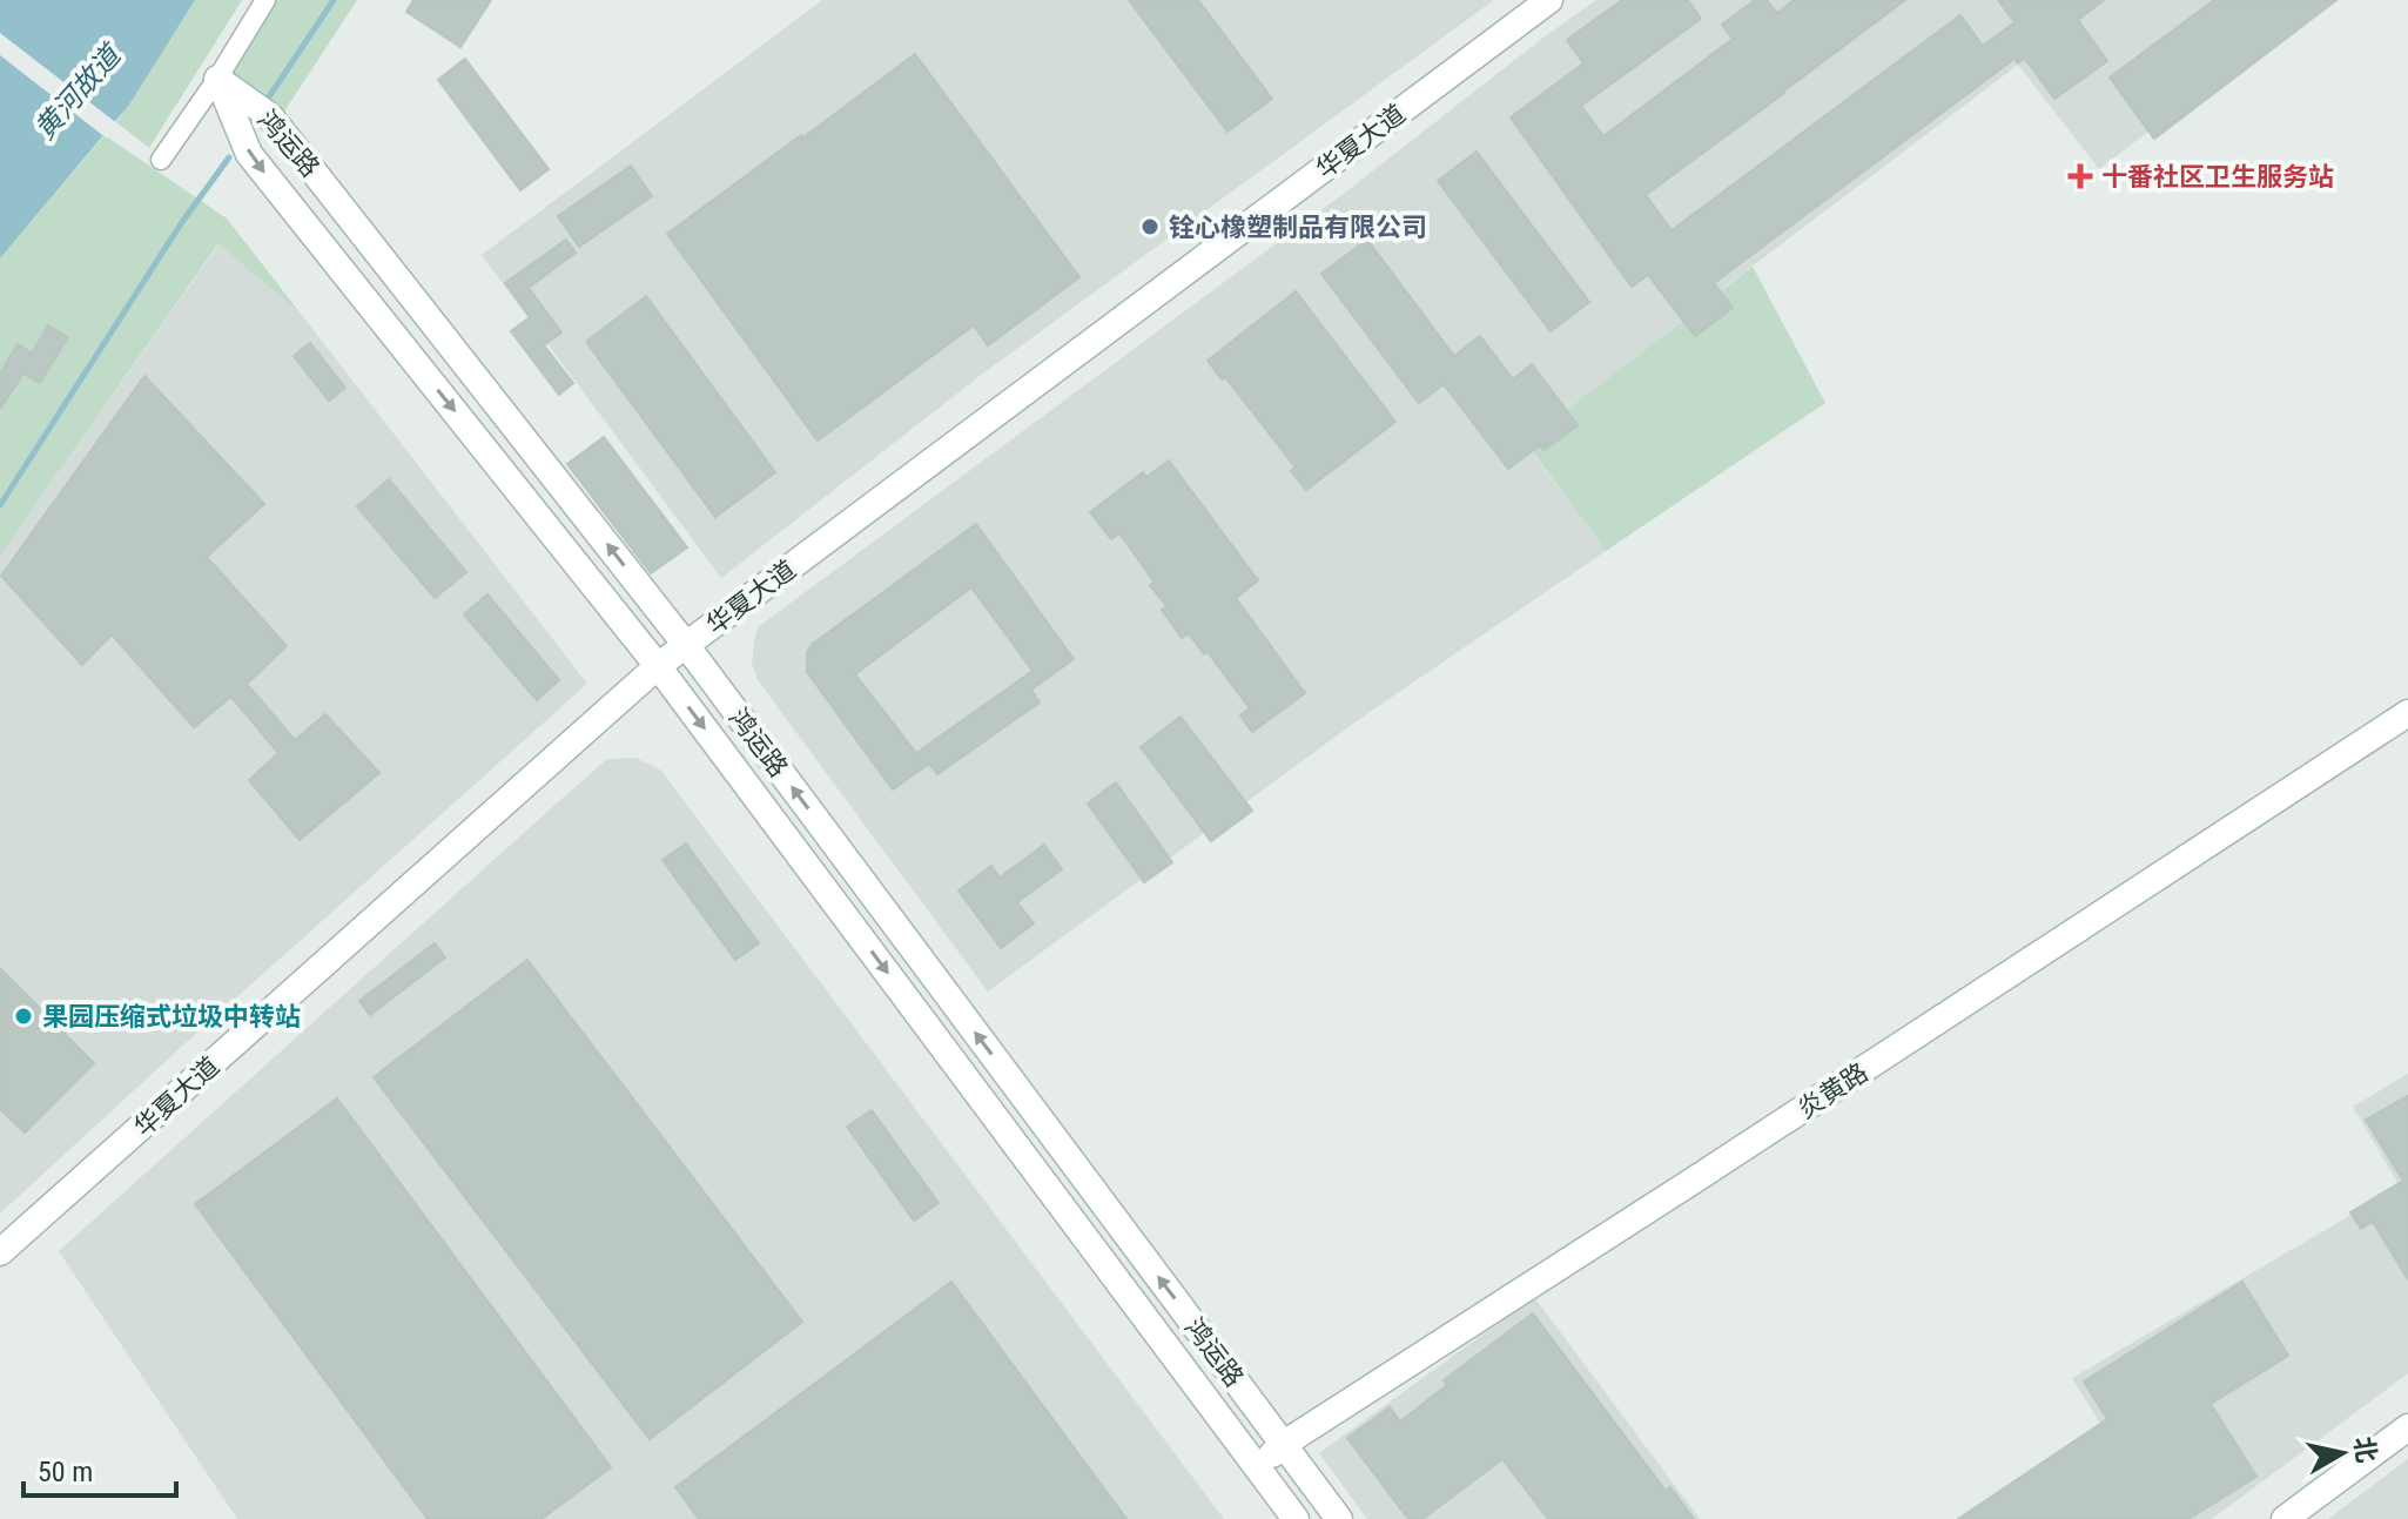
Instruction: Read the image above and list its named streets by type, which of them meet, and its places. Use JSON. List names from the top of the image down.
{
  "streets": {
    "street": ["华夏大道", "鸿运路", "炎黄路"]
  },
  "crossings": [
    ["华夏大道", "鸿运路"],
    ["鸿运路", "炎黄路"]
  ],
  "water": ["黄河故道"],
  "places": {
    "health": ["十番社区卫生服务站"],
    "other": ["铨心橡塑制品有限公司", "果园压缩式垃圾中转站"]
  },
  "scale_bar": "50 m",
  "north": "right"
}
